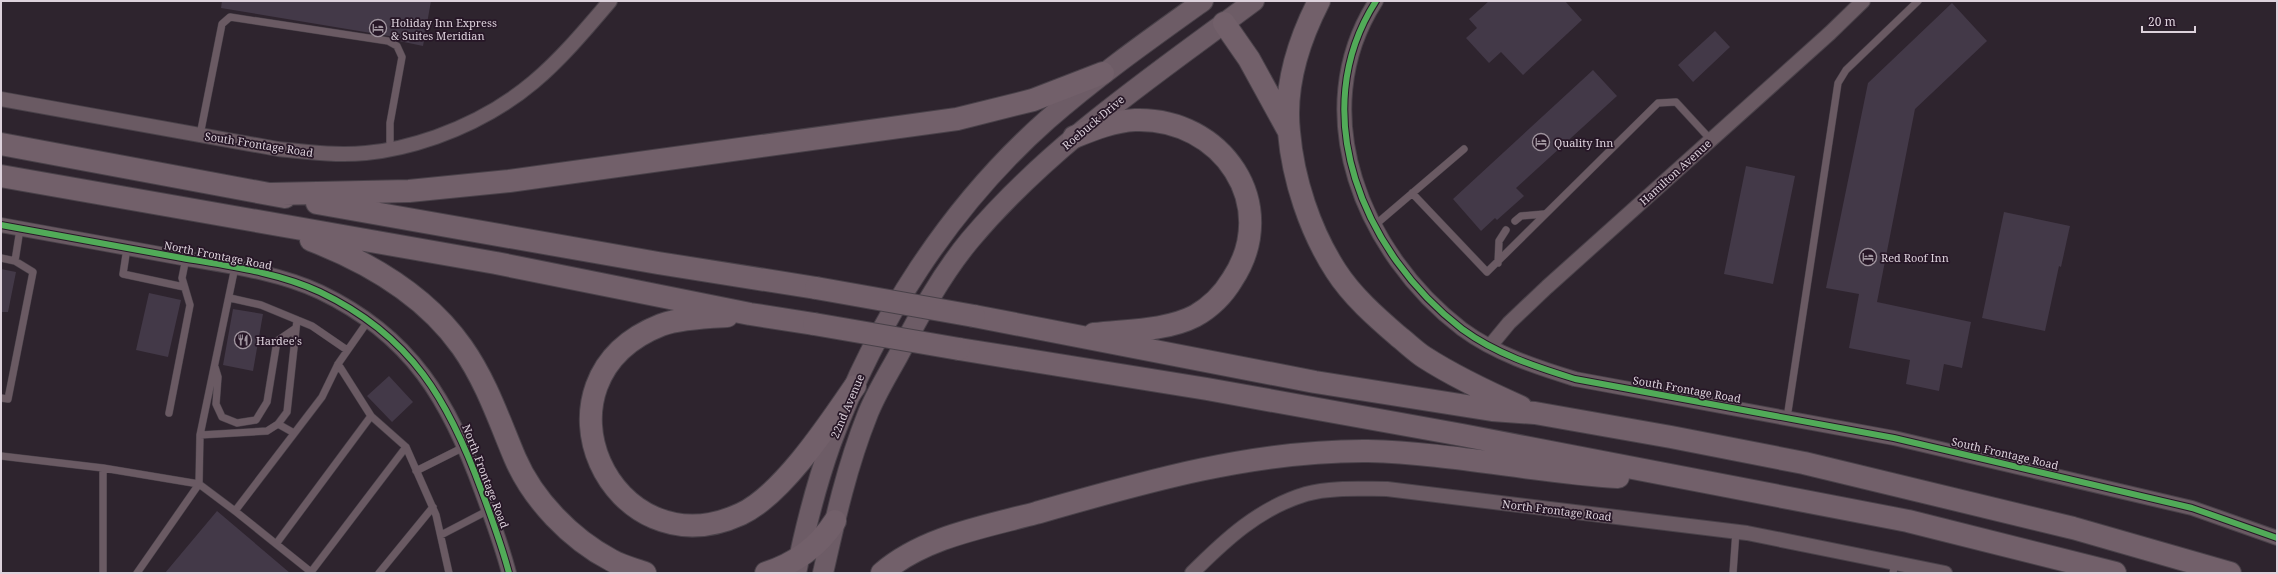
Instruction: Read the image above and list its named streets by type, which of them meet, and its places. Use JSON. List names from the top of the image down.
{
  "streets": {
    "main road": ["Roebuck Drive", "22nd Avenue"],
    "street": ["South Frontage Road", "Hamilton Avenue", "North Frontage Road"]
  },
  "crossings": [
    ["Roebuck Drive", "22nd Avenue"],
    ["South Frontage Road", "Hamilton Avenue"]
  ],
  "places": {
    "hotel": ["Holiday Inn Express & Suites Meridian", "Quality Inn", "Red Roof Inn"],
    "restaurant": ["Hardee's"]
  },
  "scale_bar": "20 m"
}
